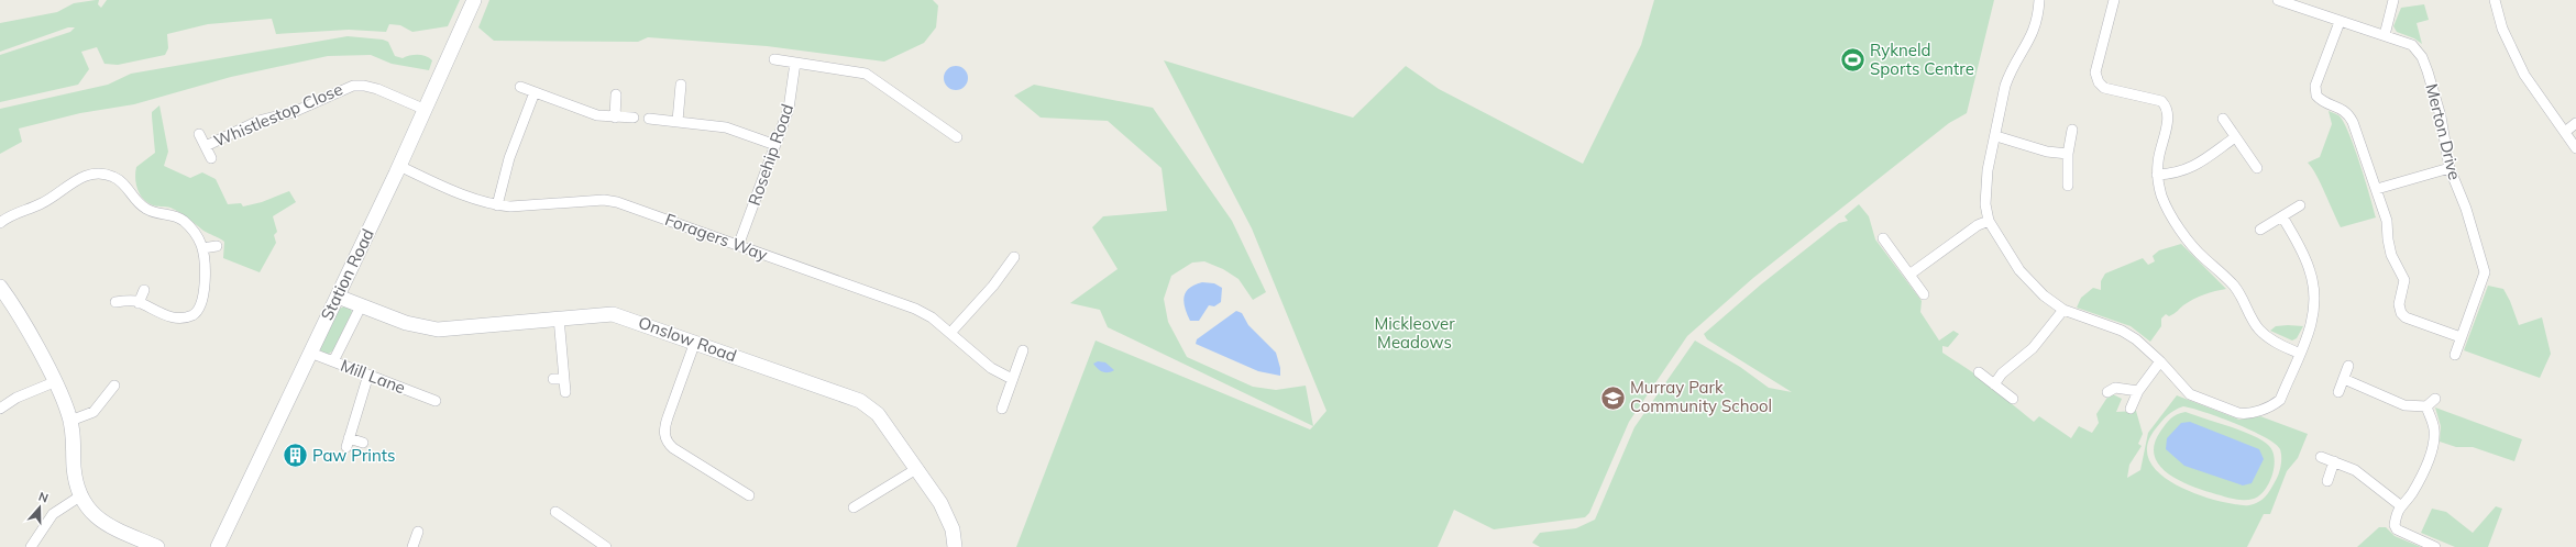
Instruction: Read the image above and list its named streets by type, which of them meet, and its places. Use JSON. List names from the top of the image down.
{
  "streets": {
    "street": [
      "Whistlestop Close",
      "Merton Drive",
      "Rosehip Road",
      "Foragers Way",
      "Station Road",
      "Onslow Road",
      "Mill Lane"
    ]
  },
  "crossings": [
    ["Whistlestop Close", "Station Road"],
    ["Rosehip Road", "Foragers Way"],
    ["Foragers Way", "Station Road"],
    ["Station Road", "Onslow Road"],
    ["Station Road", "Mill Lane"]
  ],
  "parks": ["Mickleover Meadows"],
  "places": {
    "sports": ["Rykneld Sports Centre"],
    "school or university": ["Murray Park Community School"],
    "building": ["Paw Prints"]
  },
  "north": "top"
}
